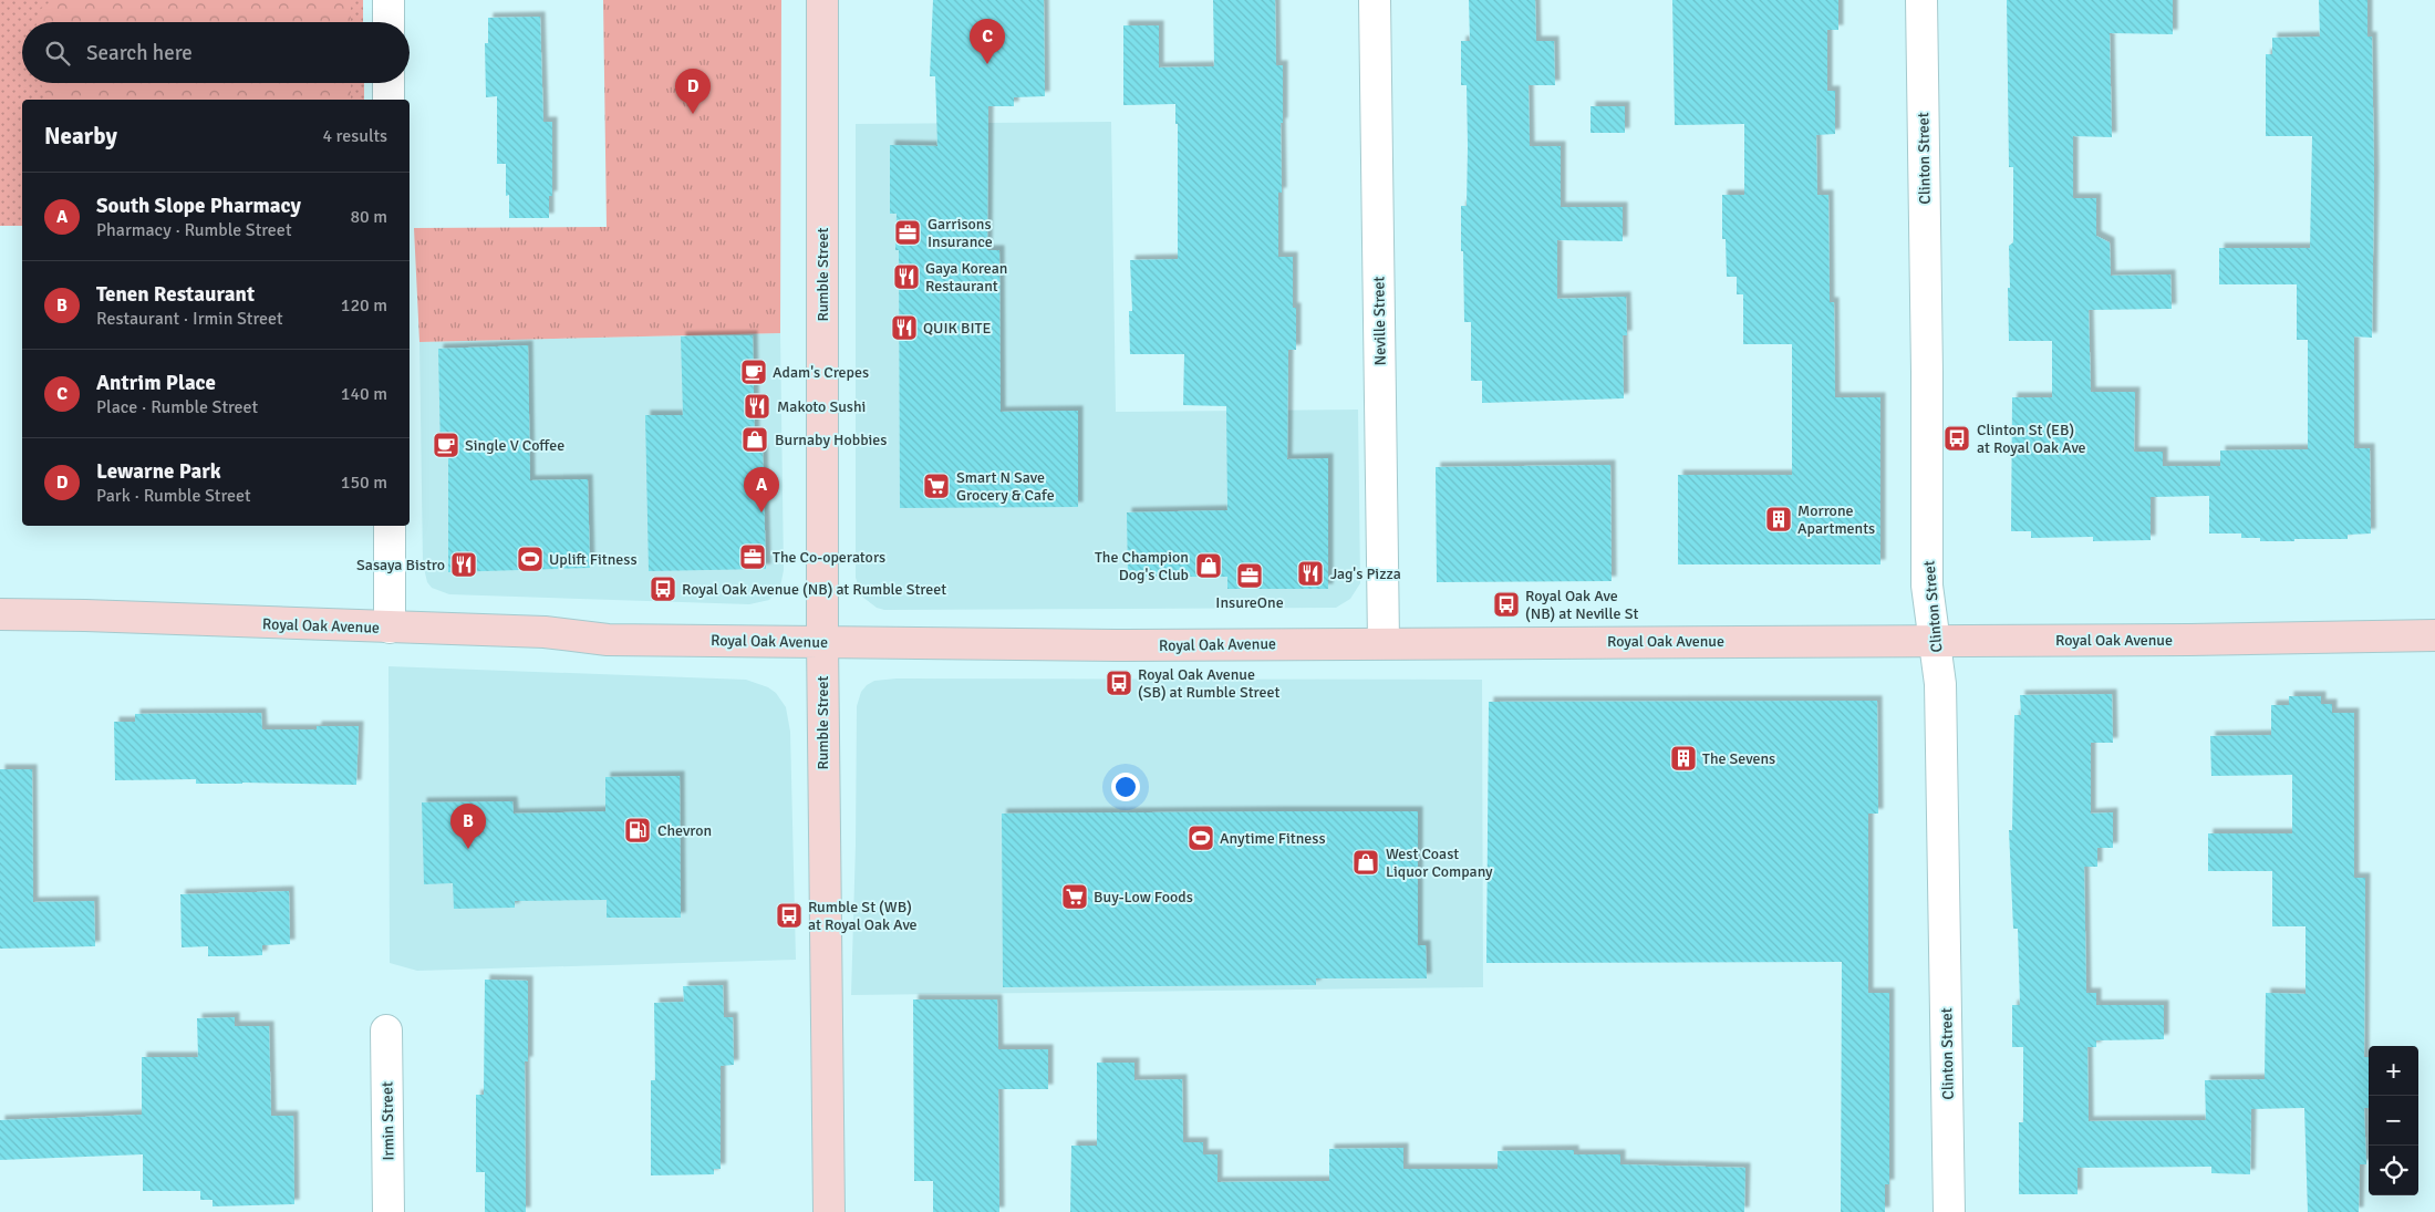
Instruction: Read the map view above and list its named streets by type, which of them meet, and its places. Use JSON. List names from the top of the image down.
{
  "streets": {
    "street": [
      "Clinton Street",
      "Rumble Street",
      "Neville Street",
      "Royal Oak Avenue",
      "Irmin Street"
    ]
  },
  "crossings": [
    ["Clinton Street", "Royal Oak Avenue"],
    ["Rumble Street", "Royal Oak Avenue"],
    ["Neville Street", "Royal Oak Avenue"]
  ],
  "places": {
    "office": ["Garrisons Insurance", "The Co-operators", "InsureOne"],
    "restaurant": [
      "Gaya Korean Restaurant",
      "QUIK BITE",
      "Makoto Sushi",
      "Sasaya Bistro",
      "Jag's Pizza"
    ],
    "cafe": ["Adam's Crepes", "Single V Coffee"],
    "bus stop": [
      "Clinton St (EB) at Royal Oak Ave",
      "Royal Oak Avenue (NB) at Rumble Street",
      "Royal Oak Ave (NB) at Neville St",
      "Royal Oak Avenue (SB) at Rumble Street",
      "Rumble St (WB) at Royal Oak Ave"
    ],
    "shop": ["Burnaby Hobbies", "The Champion Dog's Club", "West Coast Liquor Company"],
    "supermarket": ["Smart N Save Grocery & Cafe", "Buy-Low Foods"],
    "building": ["Morrone Apartments", "The Sevens"],
    "sports": ["Uplift Fitness", "Anytime Fitness"],
    "fuel station": ["Chevron"]
  },
  "page": {
    "pins": [
      "C",
      "D",
      "A",
      "B"
    ],
    "search": "Search here",
    "heading": ["Nearby", "4 results"],
    "list": [
      {
        "mark": "A",
        "name": "South Slope Pharmacy",
        "note": "Pharmacy · Rumble Street",
        "value": "80 m"
      },
      {
        "mark": "B",
        "name": "Tenen Restaurant",
        "note": "Restaurant · Irmin Street",
        "value": "120 m"
      },
      {
        "mark": "C",
        "name": "Antrim Place",
        "note": "Place · Rumble Street",
        "value": "140 m"
      },
      {
        "mark": "D",
        "name": "Lewarne Park",
        "note": "Park · Rumble Street",
        "value": "150 m"
      }
    ],
    "map_buttons": ["+", "−"]
  }
}
